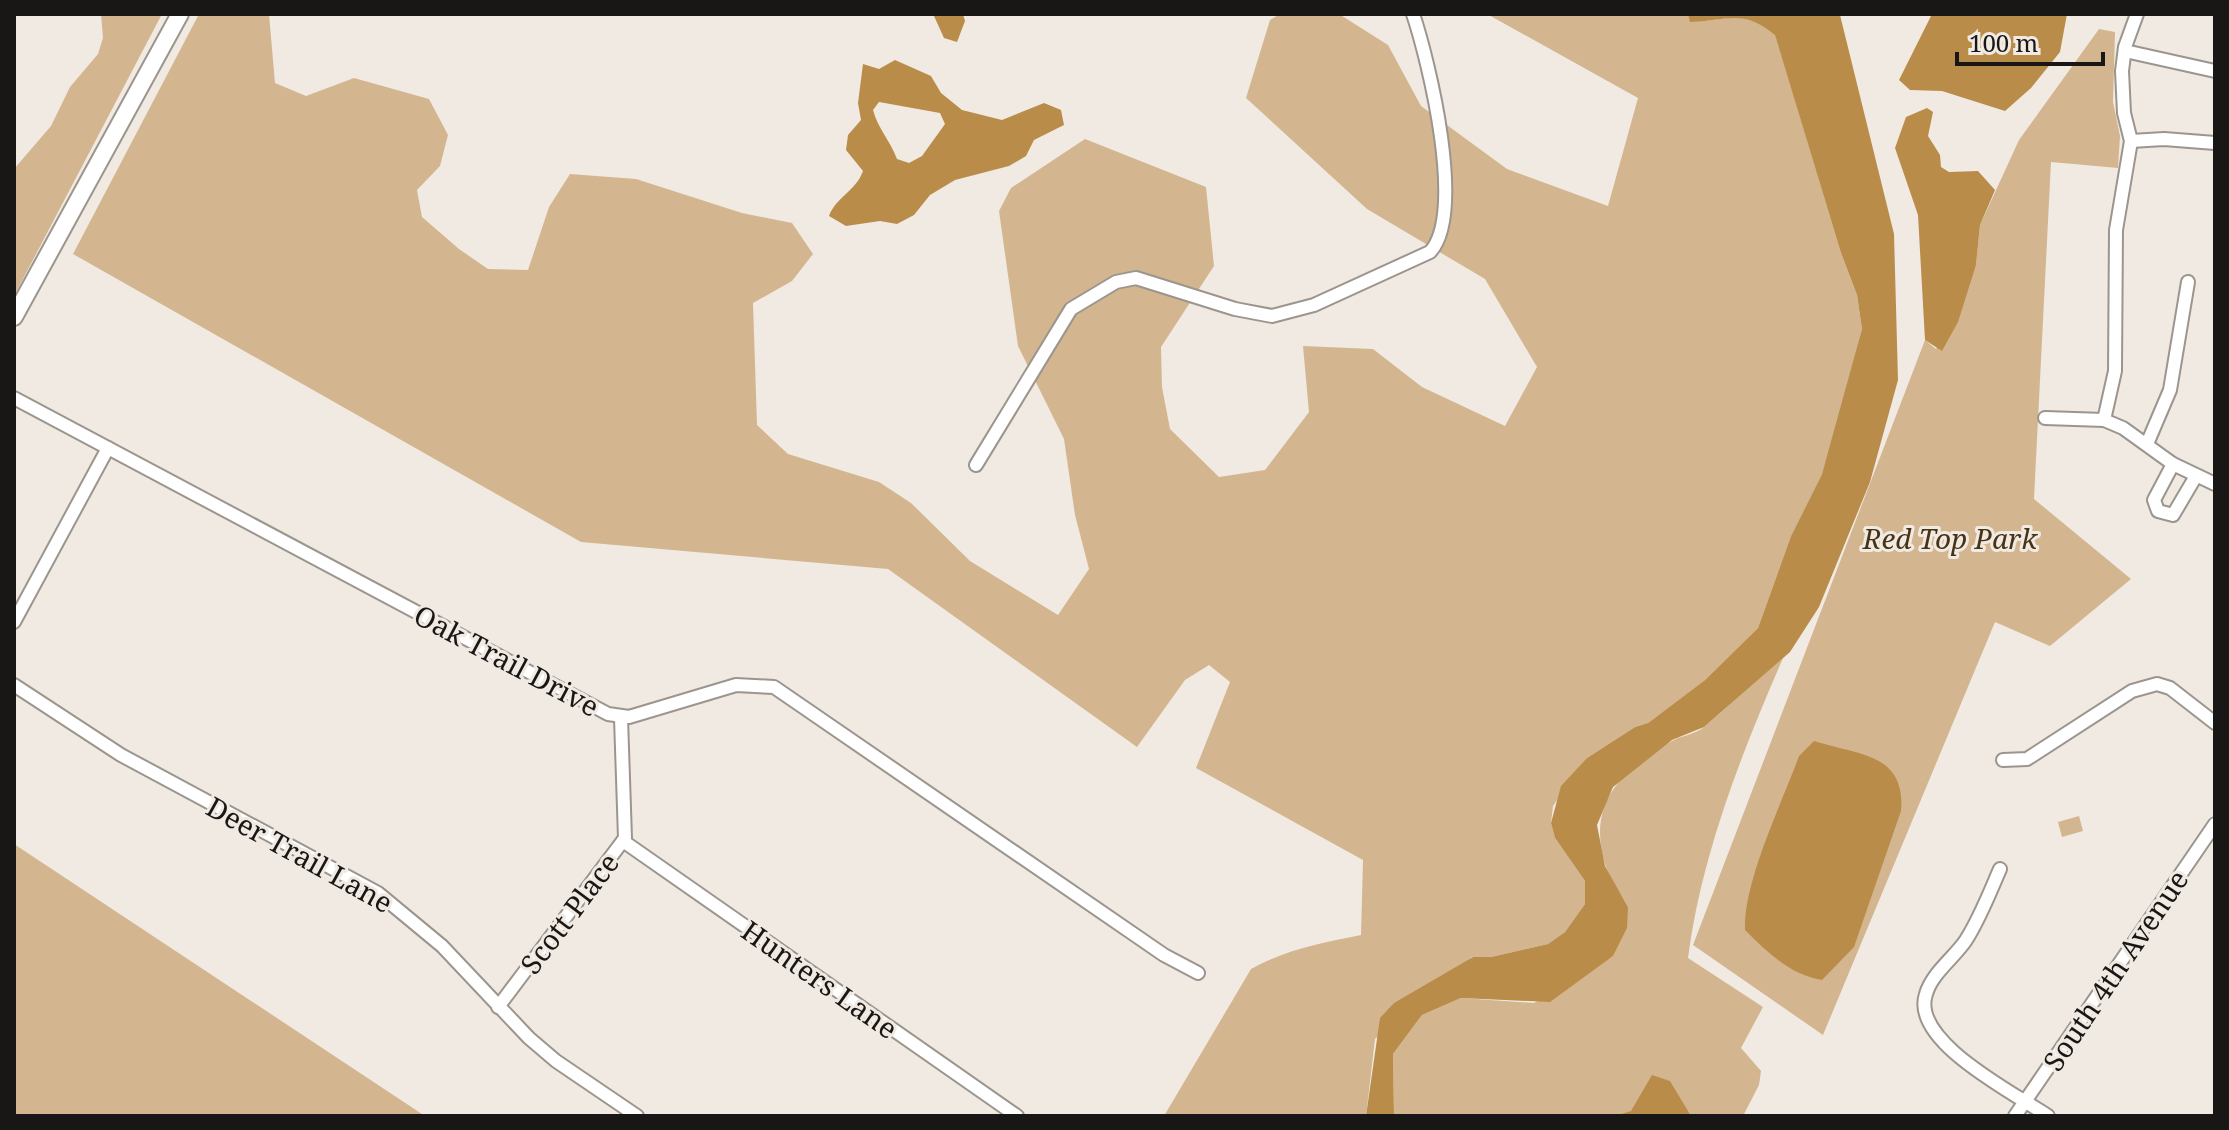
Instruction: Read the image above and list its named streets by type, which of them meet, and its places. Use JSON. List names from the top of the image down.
{
  "streets": {
    "street": [
      "Oak Trail Drive",
      "Deer Trail Lane",
      "Scott Place",
      "South 4th Avenue",
      "Hunters Lane"
    ]
  },
  "crossings": [
    ["Oak Trail Drive", "Scott Place"],
    ["Deer Trail Lane", "Scott Place"],
    ["Scott Place", "Hunters Lane"]
  ],
  "parks": ["Red Top Park"],
  "scale_bar": "100 m"
}
